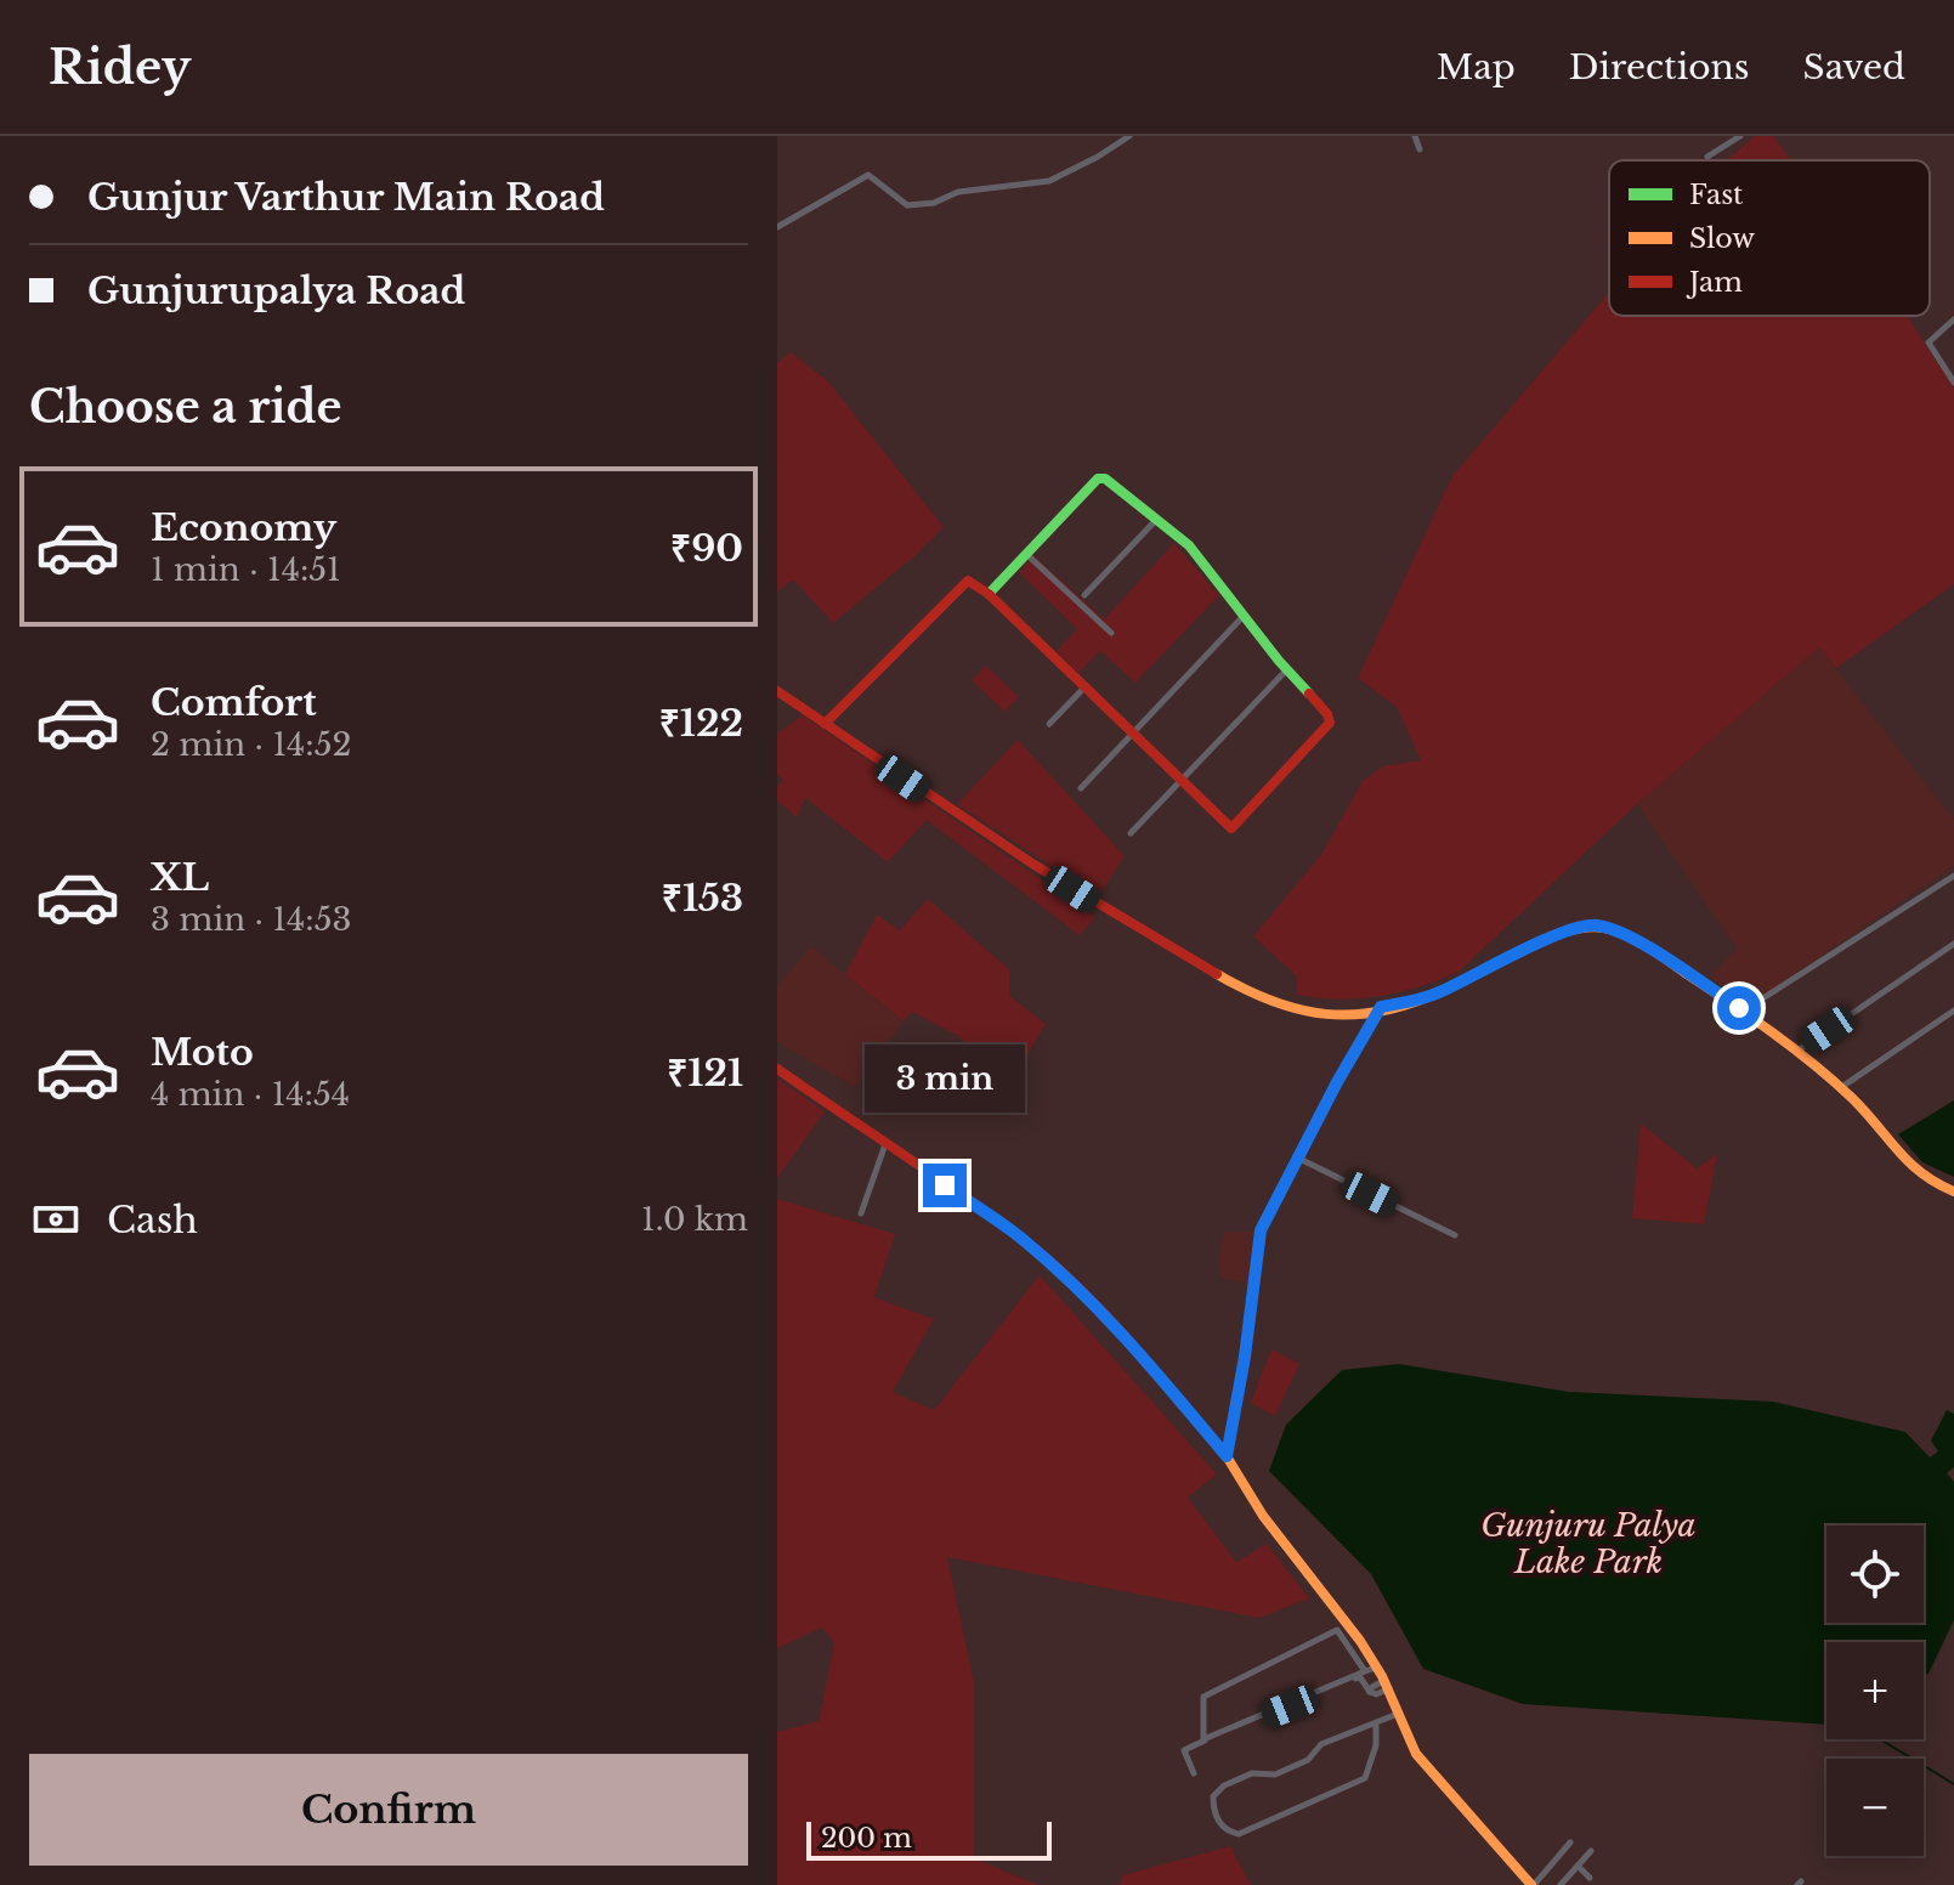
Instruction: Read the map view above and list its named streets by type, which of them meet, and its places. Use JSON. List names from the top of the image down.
{
  "parks": ["Gunjuru Palya Lake Park"],
  "legend": ["Fast", "Slow", "Jam"],
  "scale_bar": "200 m",
  "page": {
    "header": "Ridey",
    "nav": ["Map", "Directions", "Saved"],
    "banner": ["Gunjur Varthur Main Road", "Gunjurupalya Road"],
    "heading": "Choose a ride",
    "list": [
      {
        "name": "Economy",
        "note": "1 min · 14:51",
        "value": "₹90"
      },
      {
        "name": "Comfort",
        "note": "2 min · 14:52",
        "value": "₹122"
      },
      {
        "name": "XL",
        "note": "3 min · 14:53",
        "value": "₹153"
      },
      {
        "name": "Moto",
        "note": "4 min · 14:54",
        "value": "₹121"
      }
    ],
    "bubble": "3 min",
    "pay": ["Cash", "1.0 km"],
    "map_buttons": ["+", "−"],
    "buttons": "Confirm",
    "scale": "200 m"
  }
}
